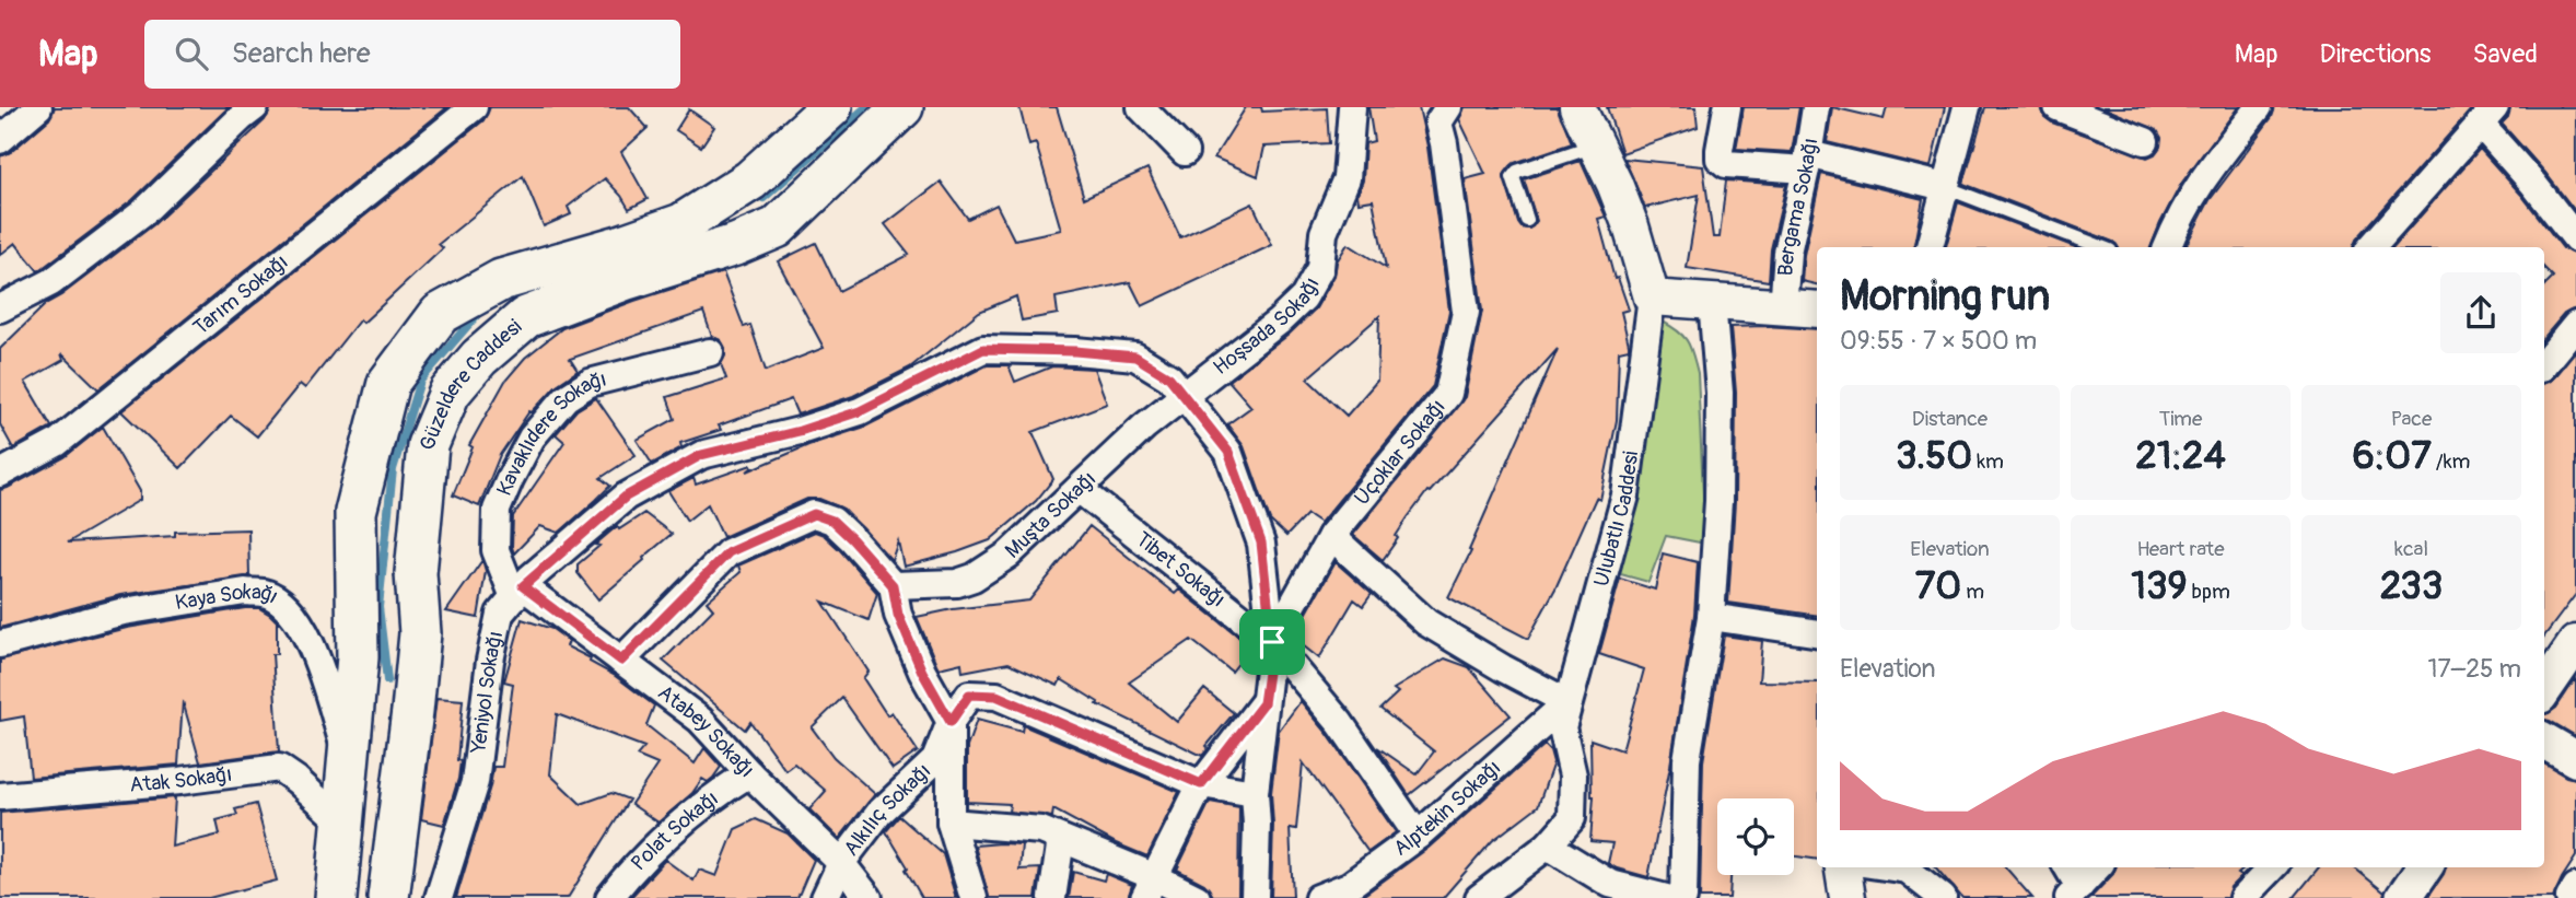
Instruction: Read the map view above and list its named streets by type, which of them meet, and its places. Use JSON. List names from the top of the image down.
{
  "streets": {
    "main road": ["Güzeldere Caddesi"],
    "street": [
      "Bergama Sokağı",
      "Tarım Sokağı",
      "Hoşsada Sokağı",
      "Kavaklıdere Sokağı",
      "Üçoklar Sokağı",
      "Muşta Sokağı",
      "Ulubatlı Caddesi",
      "Tibet Sokağı",
      "Kaya Sokağı",
      "Yeniyol Sokağı",
      "Atabey Sokağı",
      "Atak Sokağı",
      "Alptekin Sokağı",
      "Alkılıç Sokağı",
      "Polat Sokağı"
    ]
  },
  "crossings": [
    ["Hoşsada Sokağı", "Muşta Sokağı"],
    ["Hoşsada Sokağı", "Yeniyol Sokağı"],
    ["Kavaklıdere Sokağı", "Yeniyol Sokağı"],
    ["Kavaklıdere Sokağı", "Atabey Sokağı"],
    ["Üçoklar Sokağı", "Tibet Sokağı"],
    ["Üçoklar Sokağı", "Yeniyol Sokağı"],
    ["Muşta Sokağı", "Tibet Sokağı"],
    ["Muşta Sokağı", "Yeniyol Sokağı"],
    ["Ulubatlı Caddesi", "Alptekin Sokağı"],
    ["Tibet Sokağı", "Yeniyol Sokağı"],
    ["Tibet Sokağı", "Alptekin Sokağı"],
    ["Yeniyol Sokağı", "Atabey Sokağı"],
    ["Atabey Sokağı", "Alkılıç Sokağı"],
    ["Atabey Sokağı", "Polat Sokağı"]
  ],
  "page": {
    "header": "Map",
    "search": "Search here",
    "nav": ["Map", "Directions", "Saved"],
    "heading": ["Morning run", "09:55 · 7 × 500 m"],
    "stats": [
      ["Distance", "3.50 km"],
      ["Time", "21:24"],
      ["Pace", "6:07 /km"],
      ["Elevation", "70 m"],
      ["Heart rate", "139 bpm"],
      ["kcal", "233"]
    ],
    "chart": ["Elevation", "17–25 m"]
  }
}
